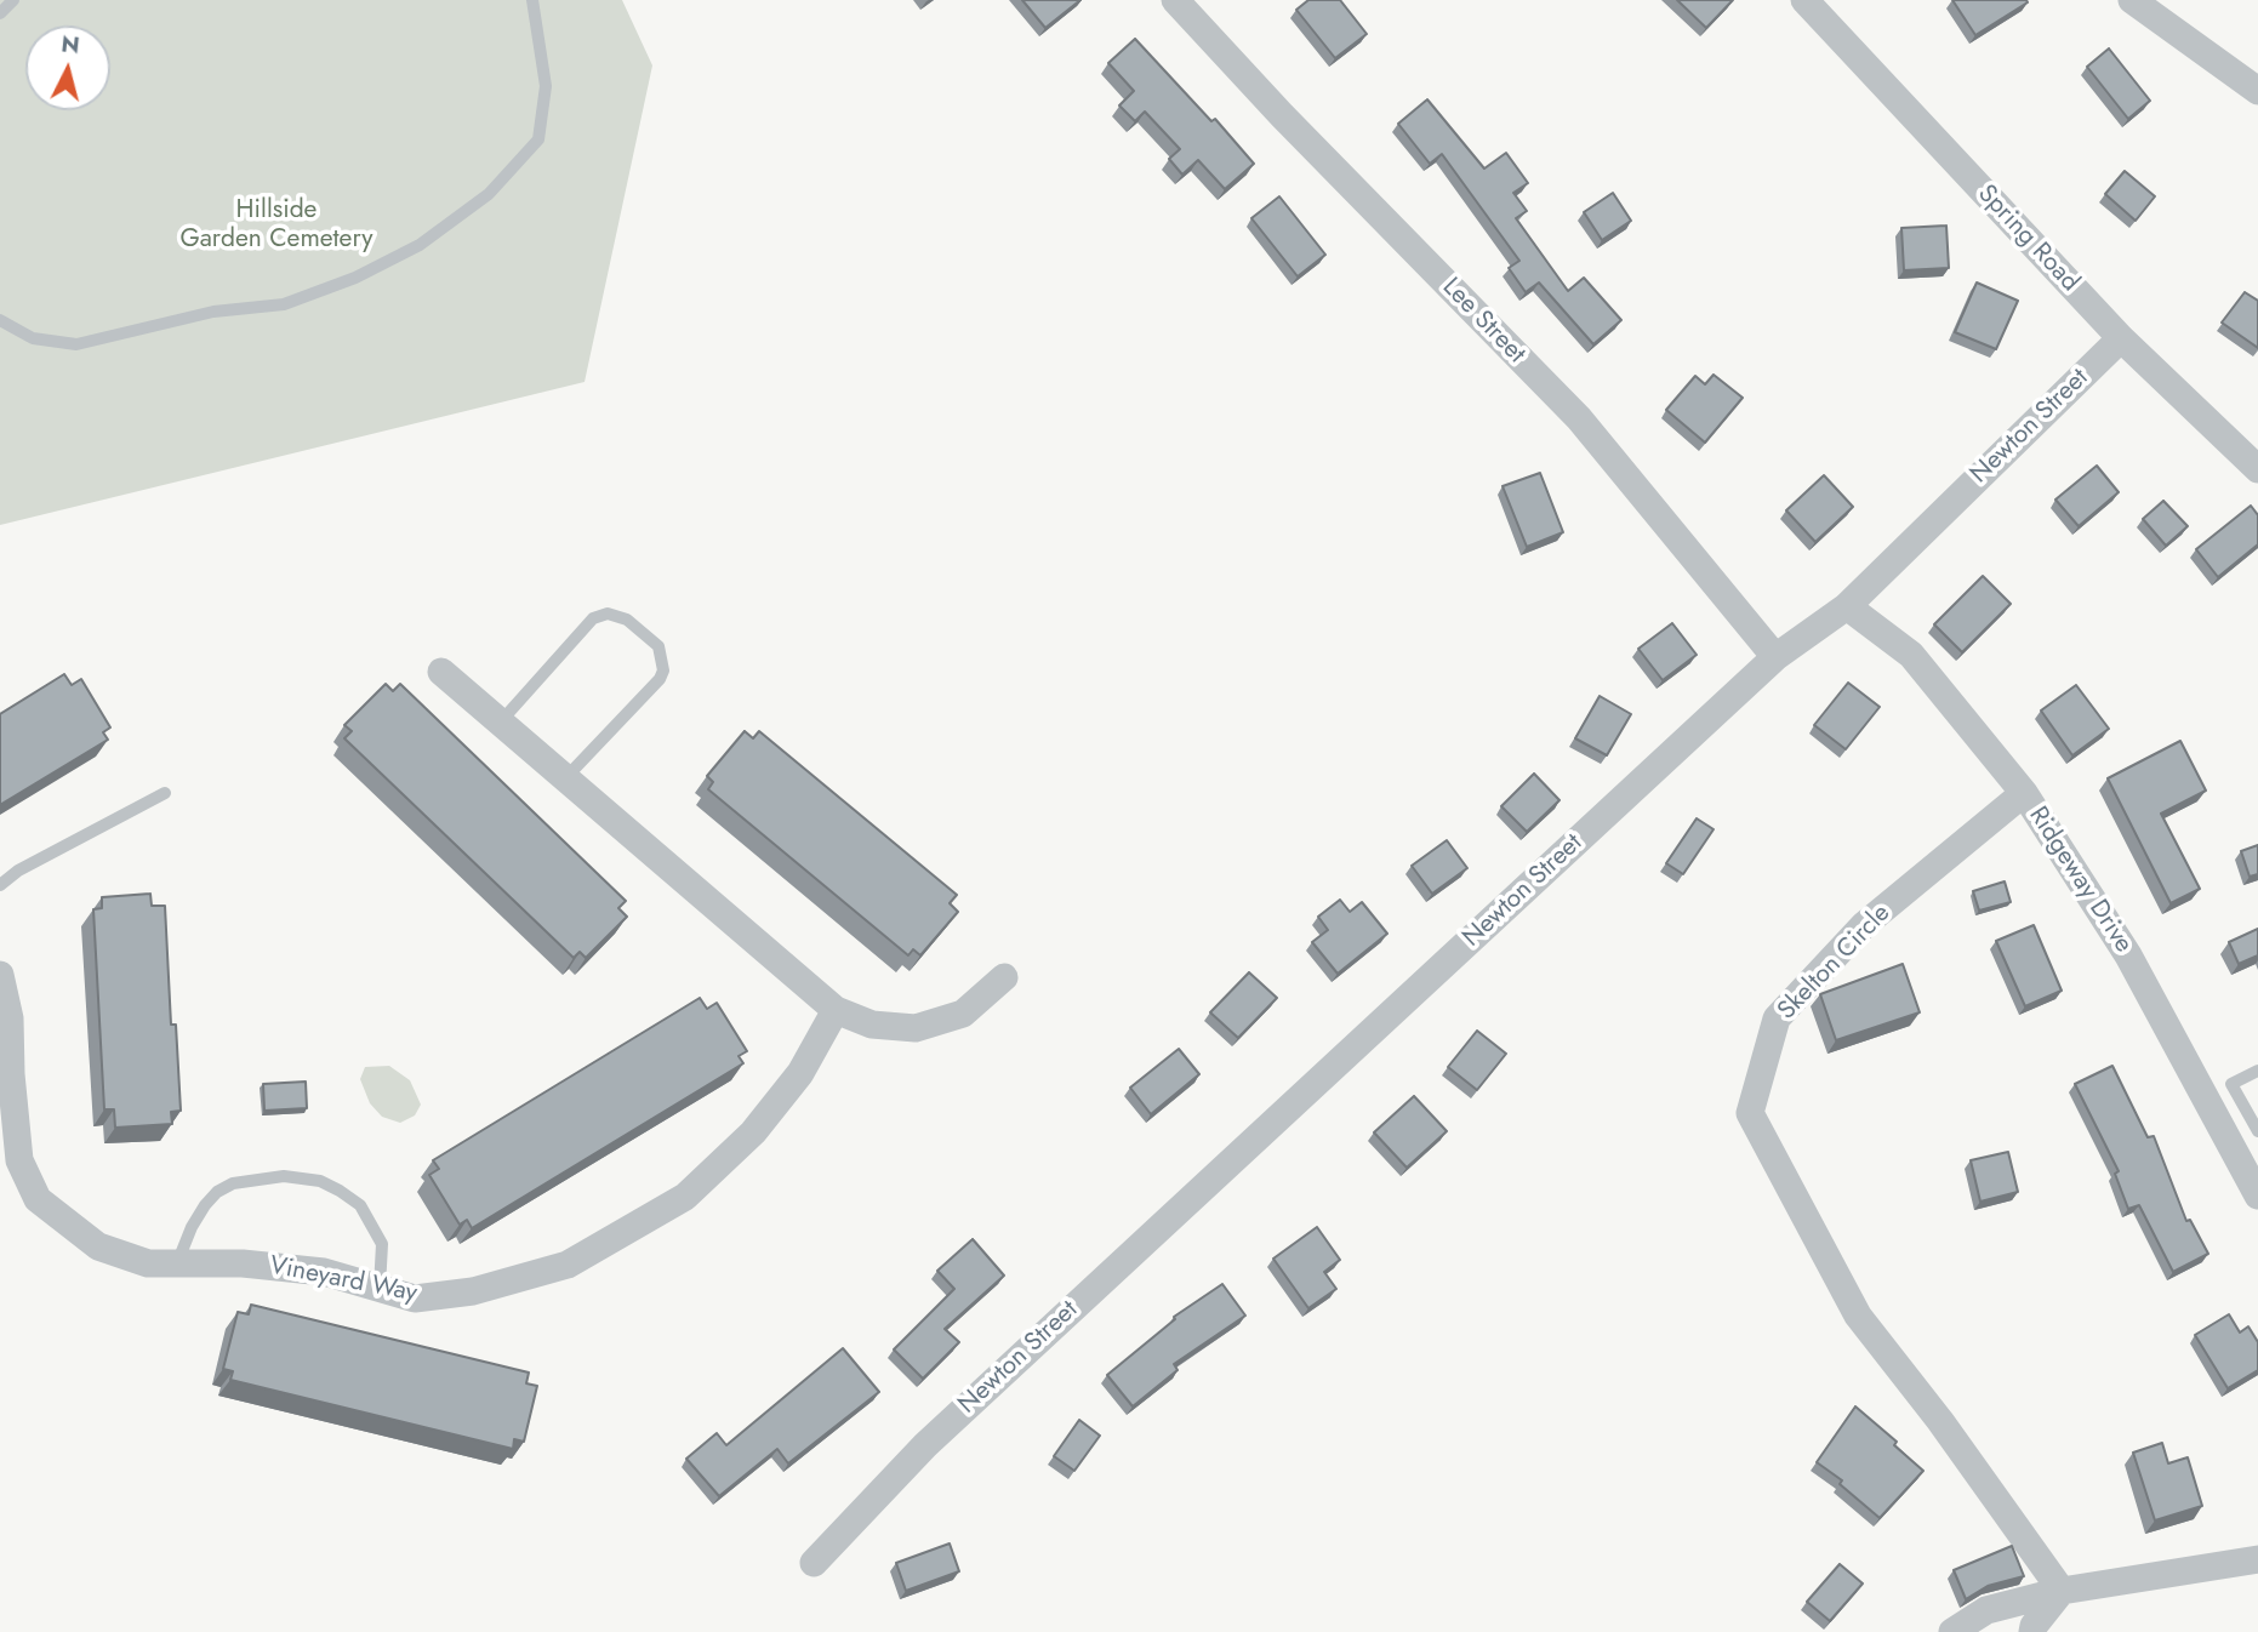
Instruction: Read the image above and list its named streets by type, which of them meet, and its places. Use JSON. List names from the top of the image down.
{
  "streets": {
    "street": [
      "Spring Road",
      "Lee Street",
      "Newton Street",
      "Ridgeway Drive",
      "Skelton Circle",
      "Vineyard Way"
    ]
  },
  "crossings": [
    ["Spring Road", "Newton Street"],
    ["Lee Street", "Newton Street"],
    ["Newton Street", "Ridgeway Drive"],
    ["Ridgeway Drive", "Skelton Circle"]
  ],
  "parks": ["Hillside Garden Cemetery"],
  "north": "top"
}
